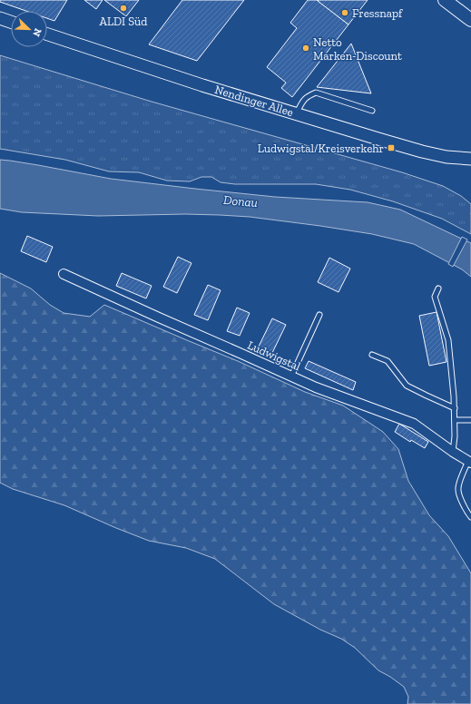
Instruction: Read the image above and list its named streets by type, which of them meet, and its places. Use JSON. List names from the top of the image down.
{
  "streets": {
    "street": ["Nendinger Allee", "Ludwigstal"]
  },
  "water": ["Donau"],
  "places": {
    "other": ["ALDI Süd", "Fressnapf", "Netto Marken-Discount"],
    "transit": ["Ludwigstal/Kreisverkehr"]
  },
  "north": "bottom right"
}
